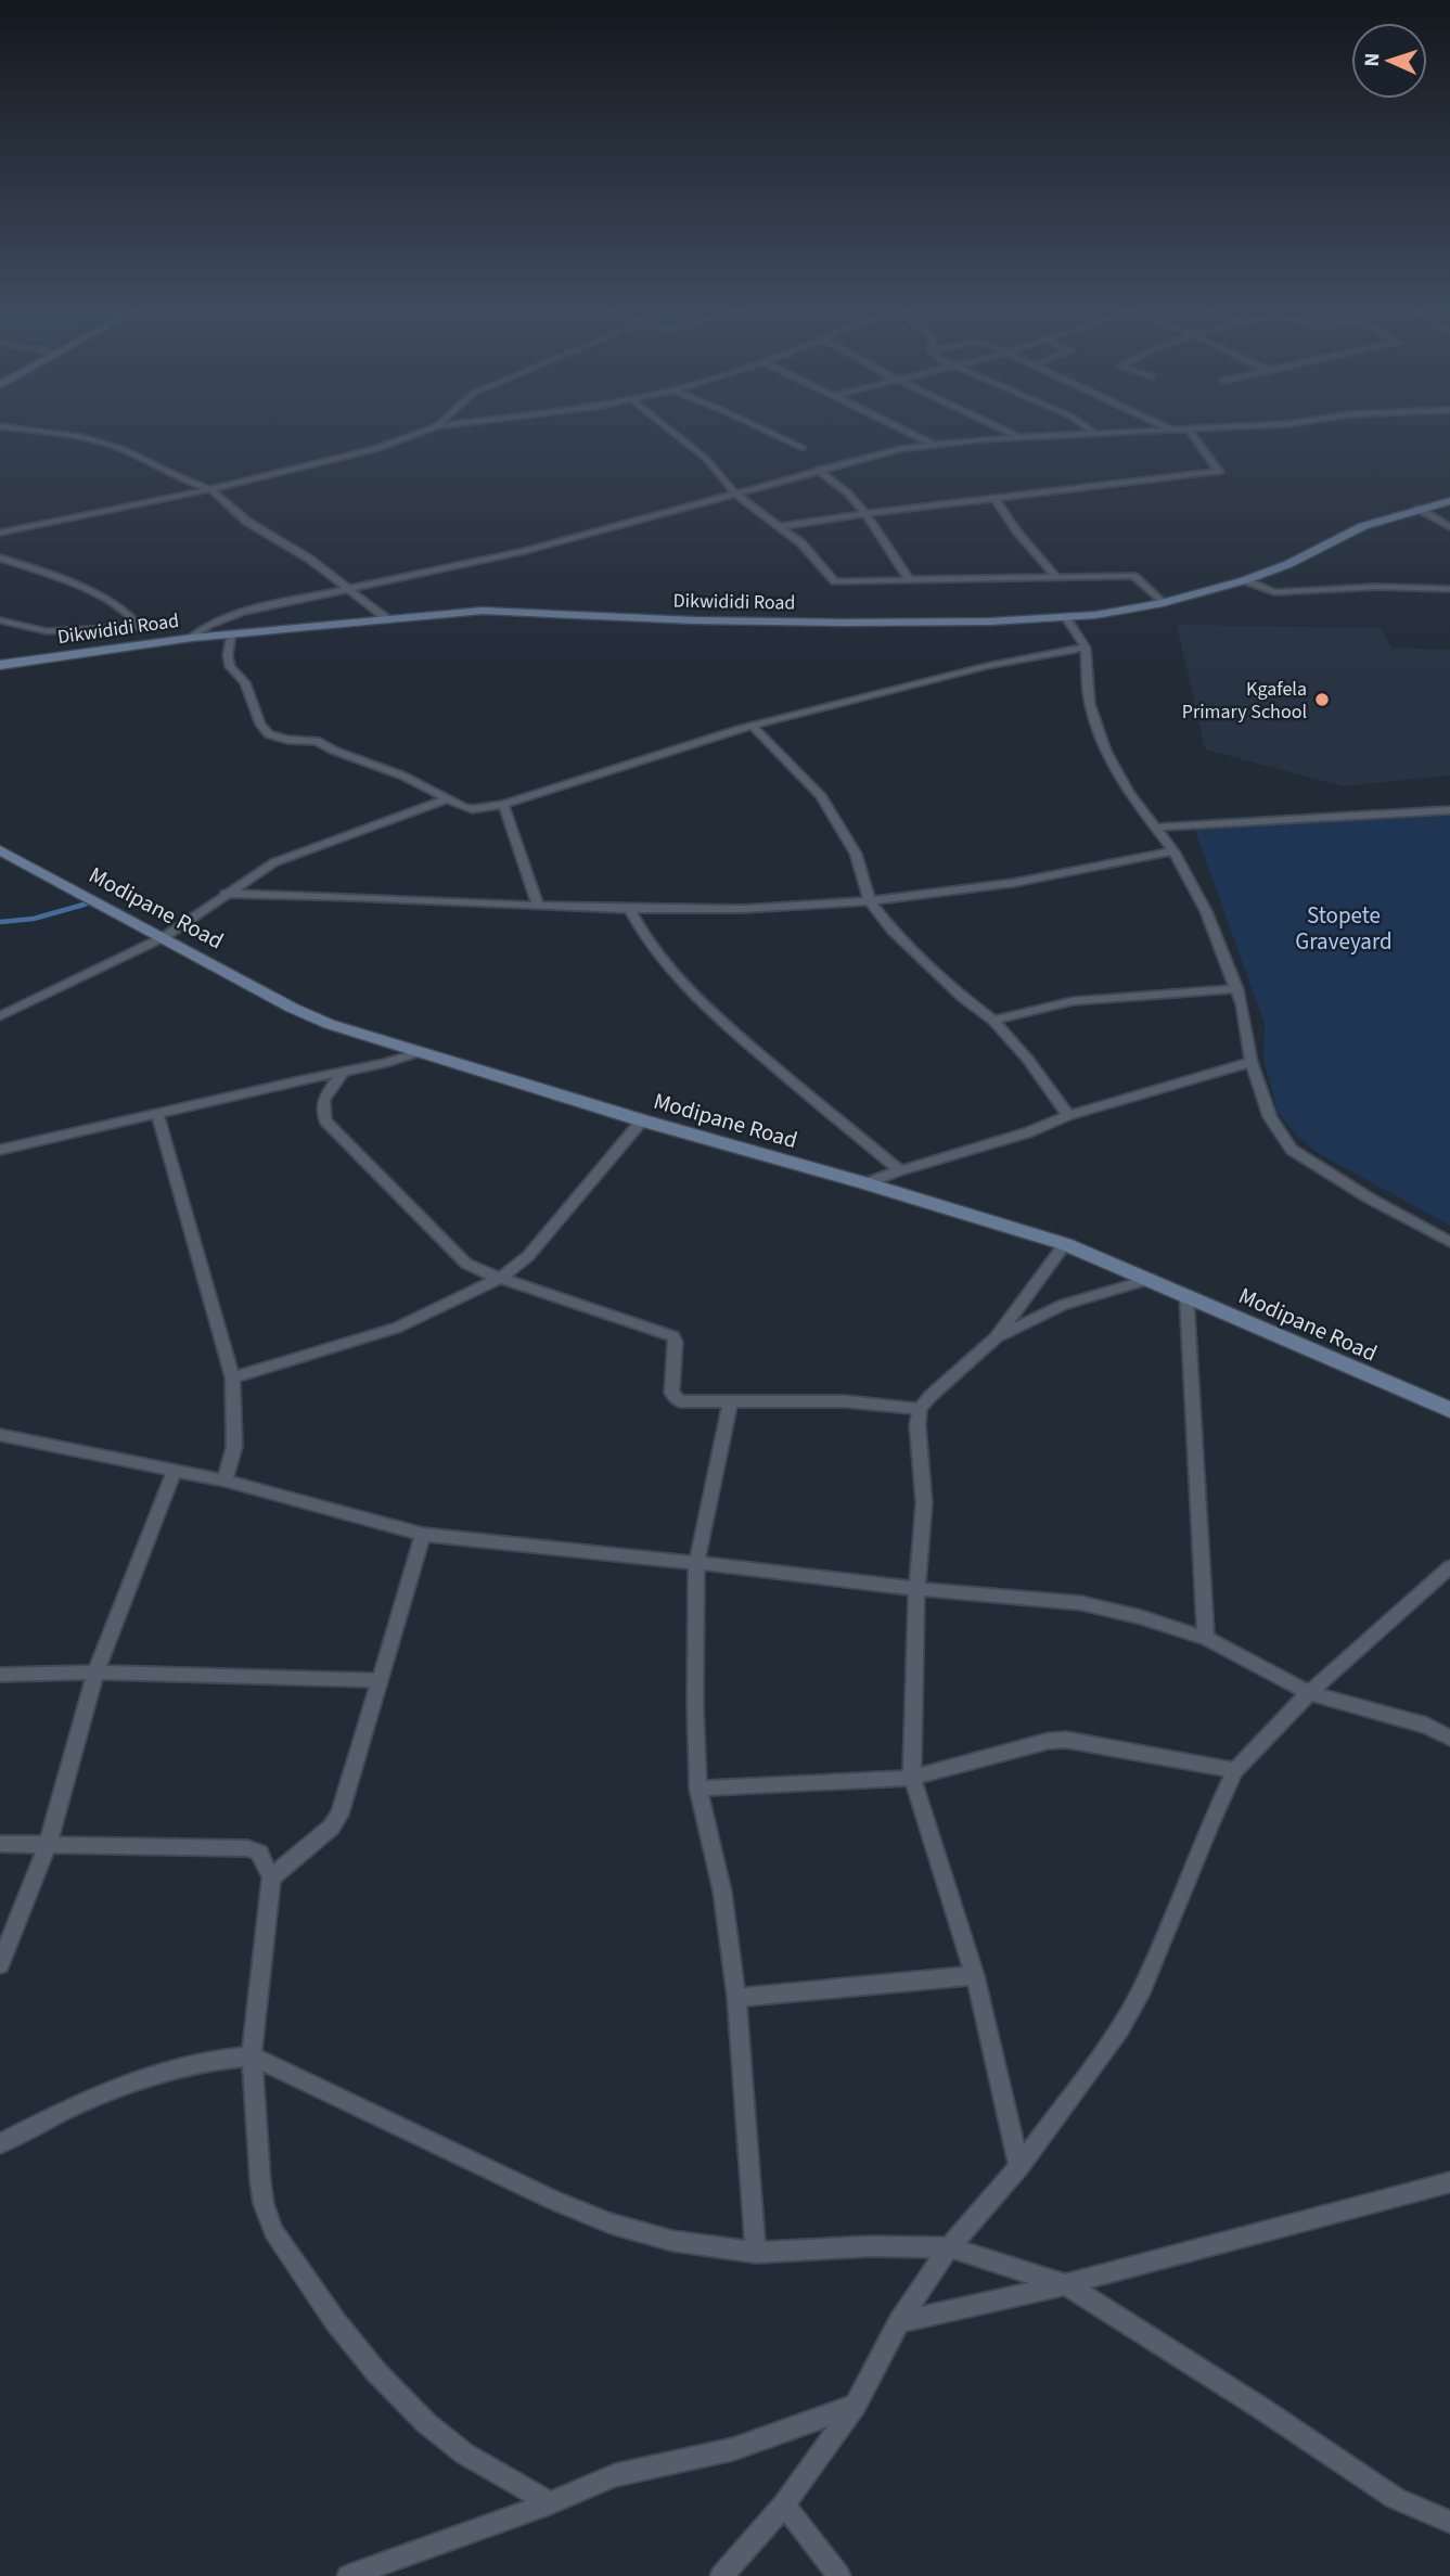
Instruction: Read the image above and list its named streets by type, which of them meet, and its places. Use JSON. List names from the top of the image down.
{
  "streets": {
    "street": ["Dikwididi Road", "Modipane Road"]
  },
  "parks": ["Stopete Graveyard"],
  "places": ["Kgafela Primary School"],
  "north": "left"
}
